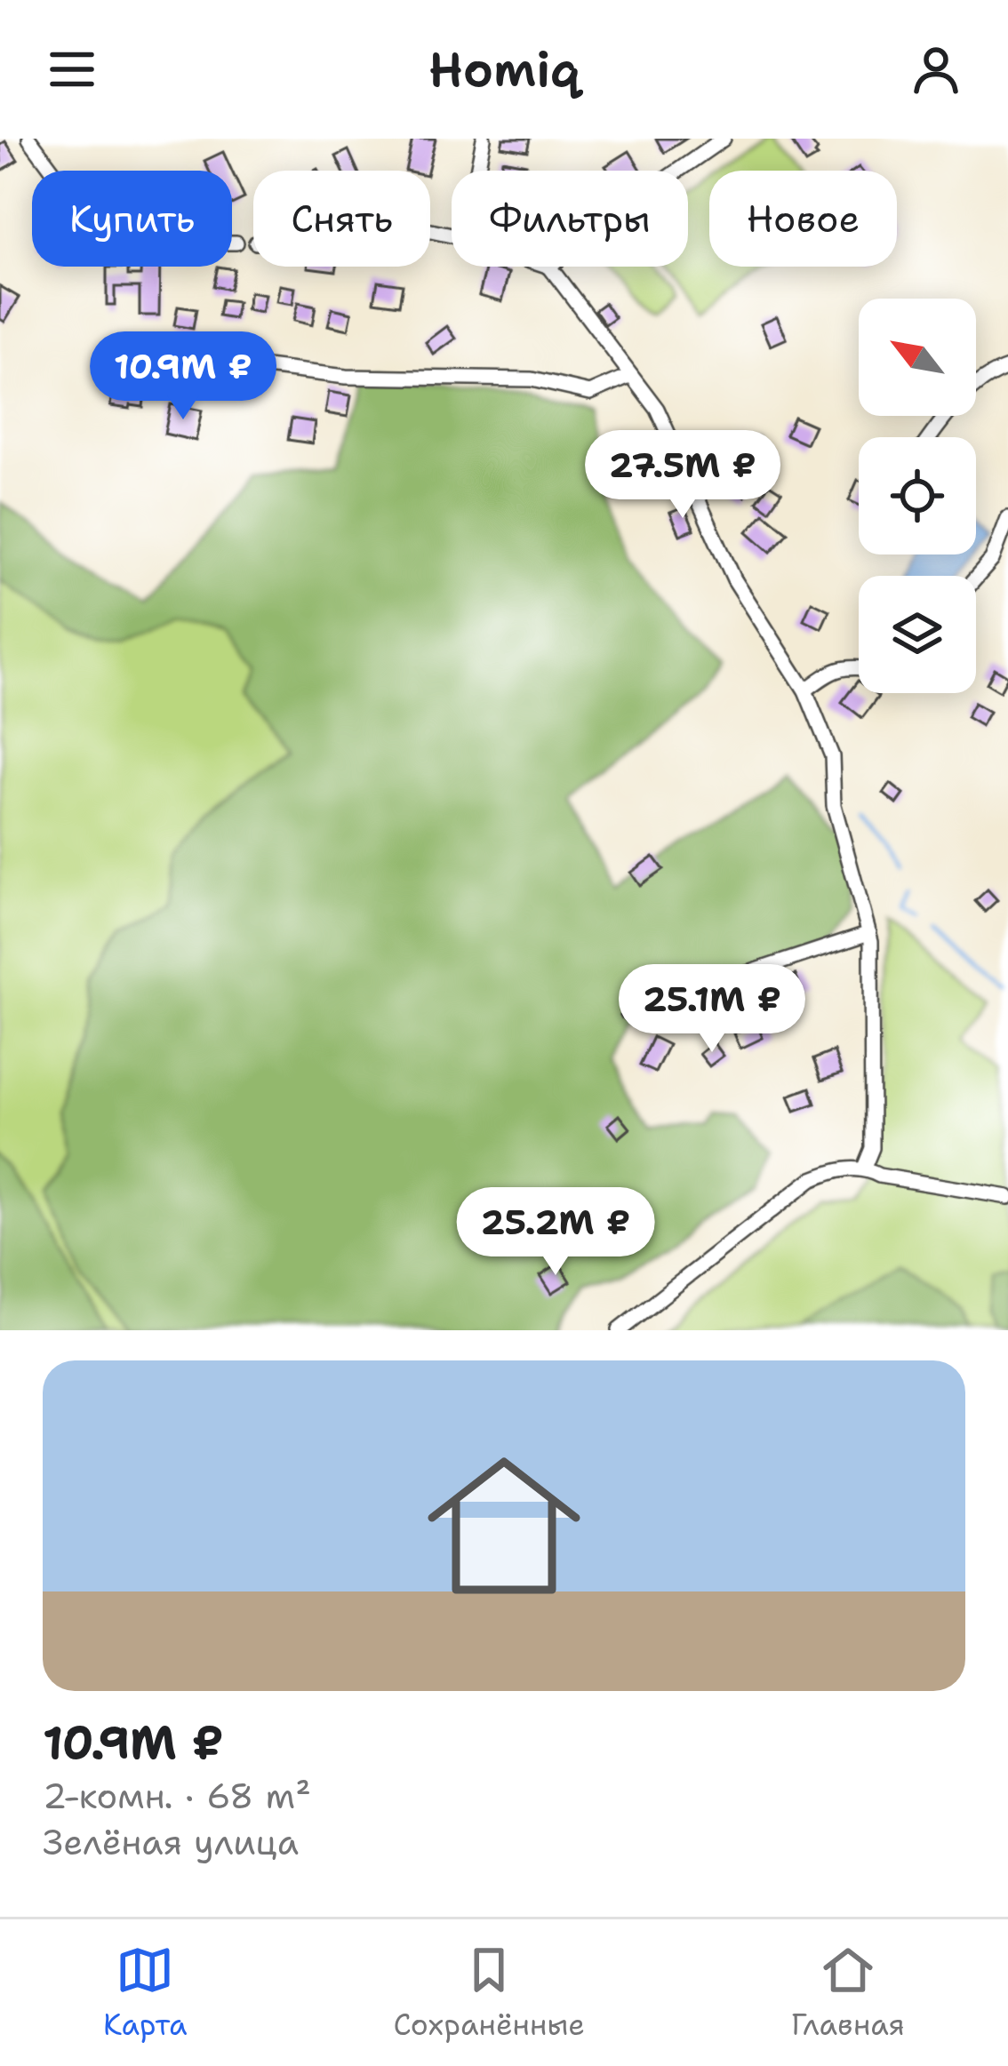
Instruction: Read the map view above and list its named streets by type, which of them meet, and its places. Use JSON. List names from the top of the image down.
{
  "north": "top left",
  "page": {
    "header": "Homiq",
    "chip": [
      "Купить",
      "Снять",
      "Фильтры",
      "Новое"
    ],
    "price": [
      "10.9M ₽",
      "27.5M ₽",
      "25.1M ₽",
      "25.2M ₽"
    ],
    "list": [
      {
        "name": "10.9M ₽",
        "note": "2-комн. · 68 m² · Зелёная улица"
      }
    ],
    "tabs": ["Карта", "Сохранённые", "Главная"]
  }
}
